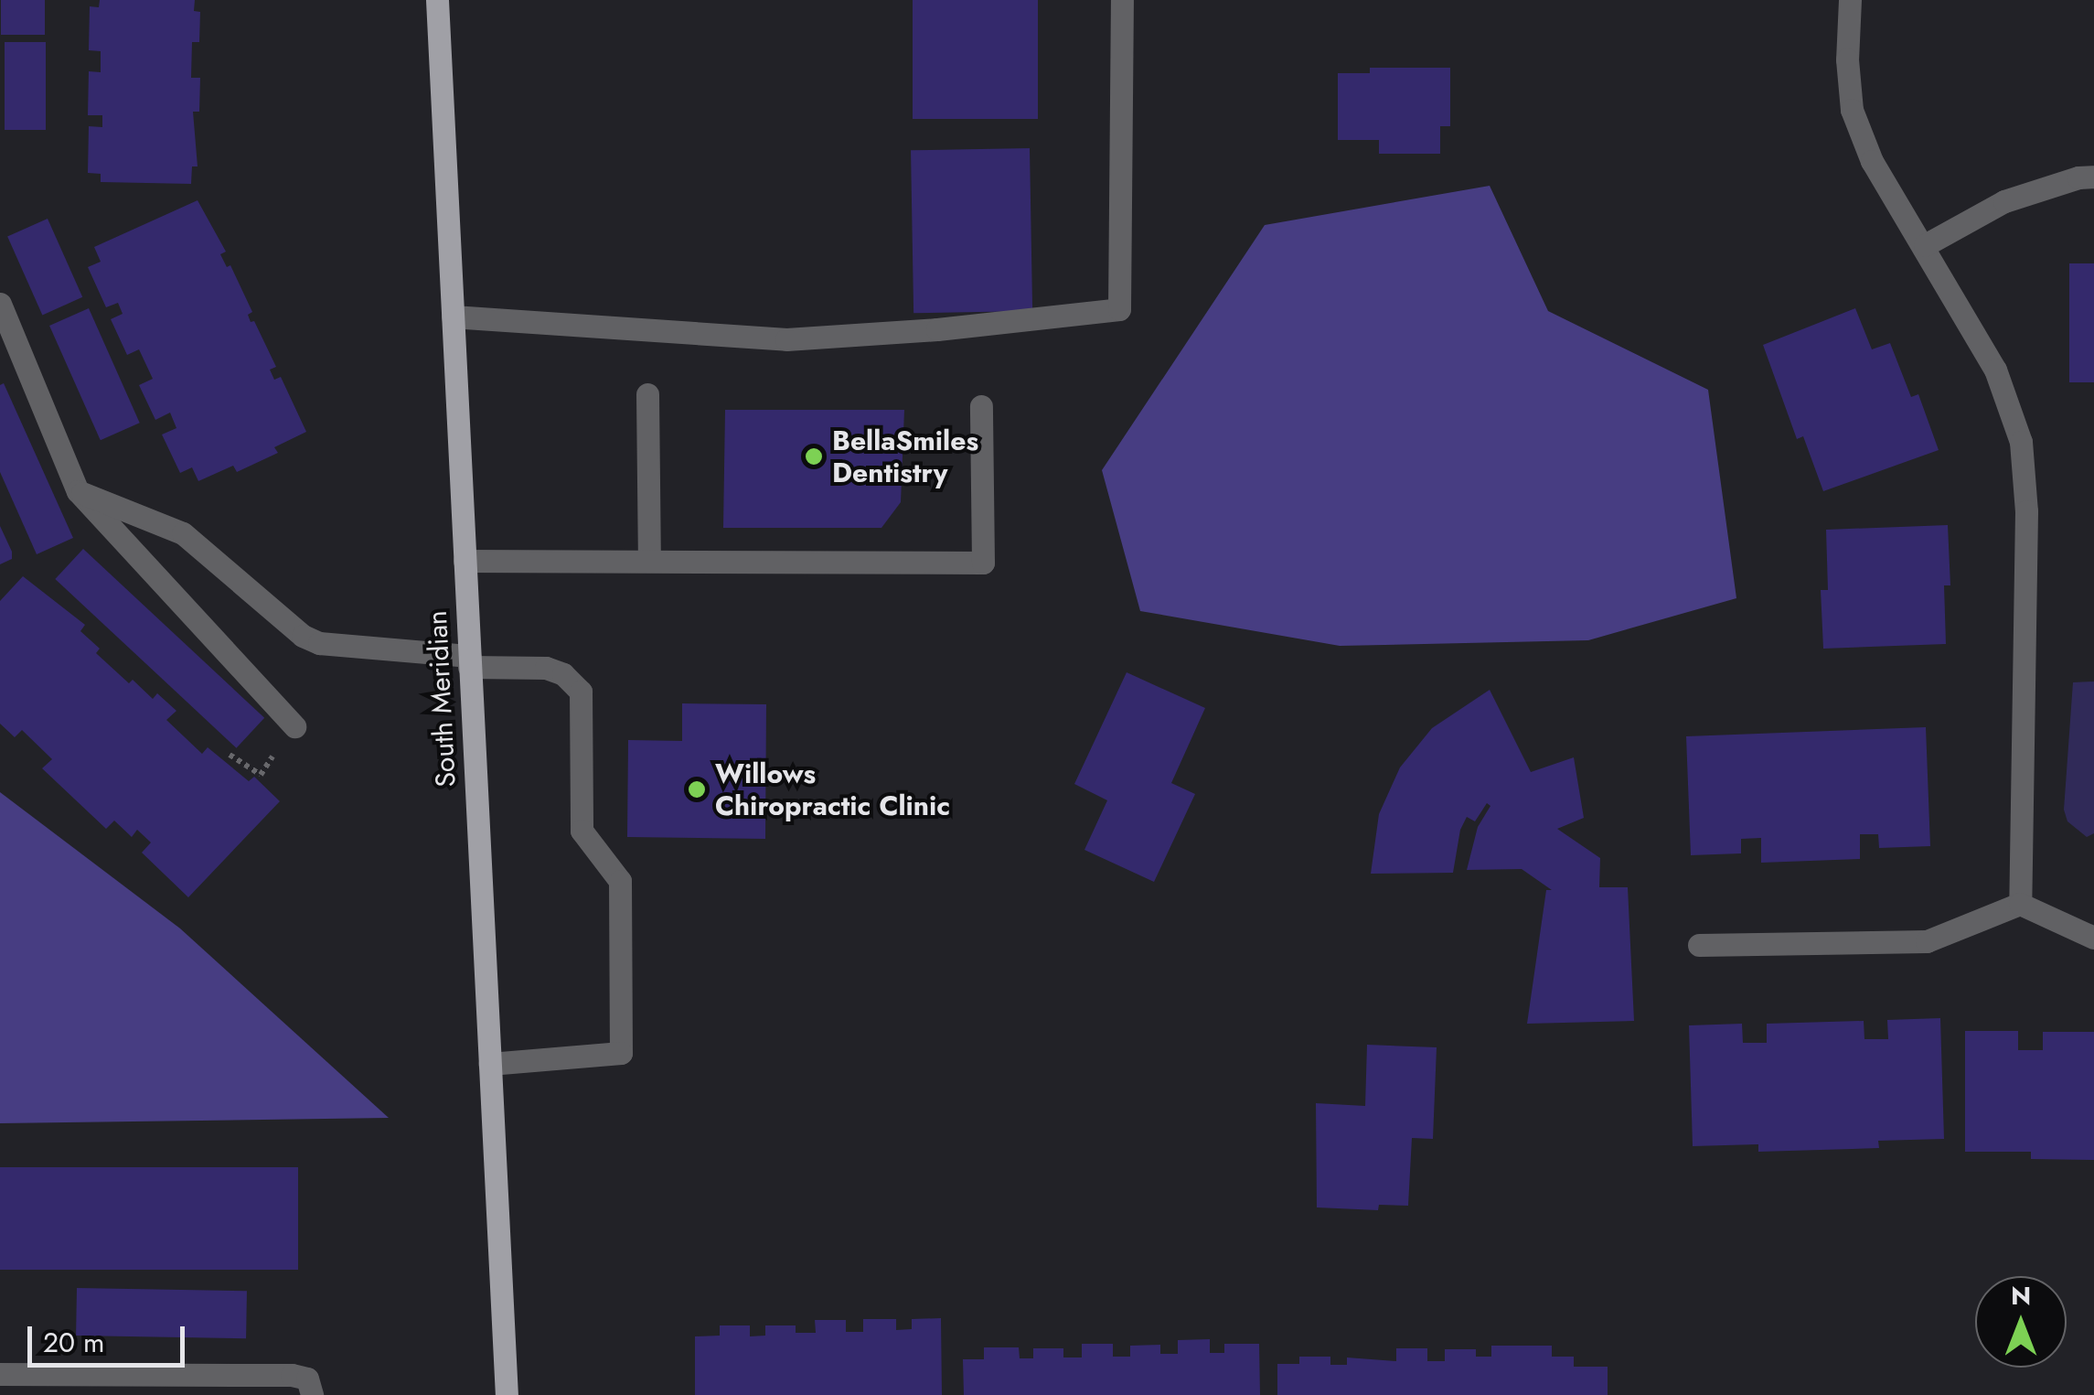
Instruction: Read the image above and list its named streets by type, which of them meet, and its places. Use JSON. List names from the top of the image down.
{
  "streets": {
    "main road": ["South Meridian"]
  },
  "places": ["BellaSmiles Dentistry", "Willows Chiropractic Clinic"],
  "scale_bar": "20 m",
  "north": "top"
}
